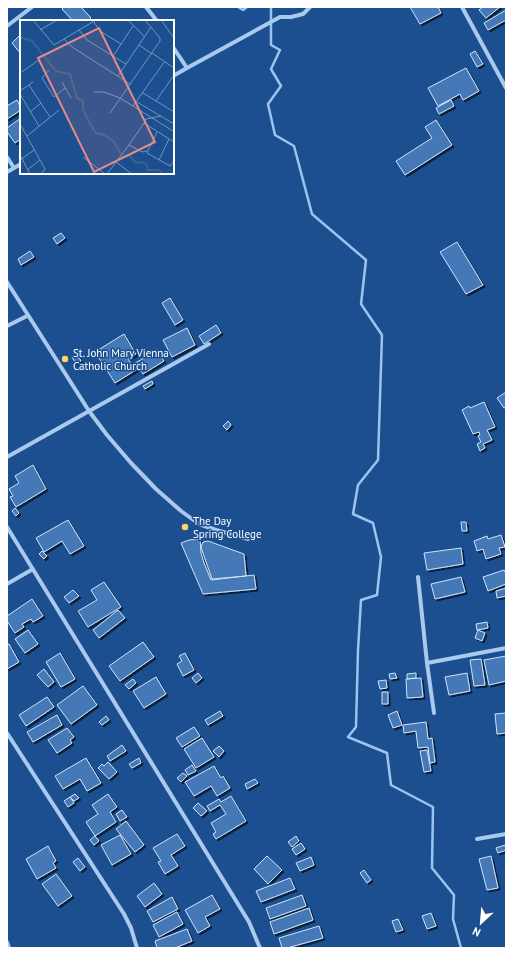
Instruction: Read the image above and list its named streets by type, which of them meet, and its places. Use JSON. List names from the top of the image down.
{
  "places": ["St. John Mary Vienna Catholic Church", "The Day Spring College"],
  "north": "bottom left"
}
